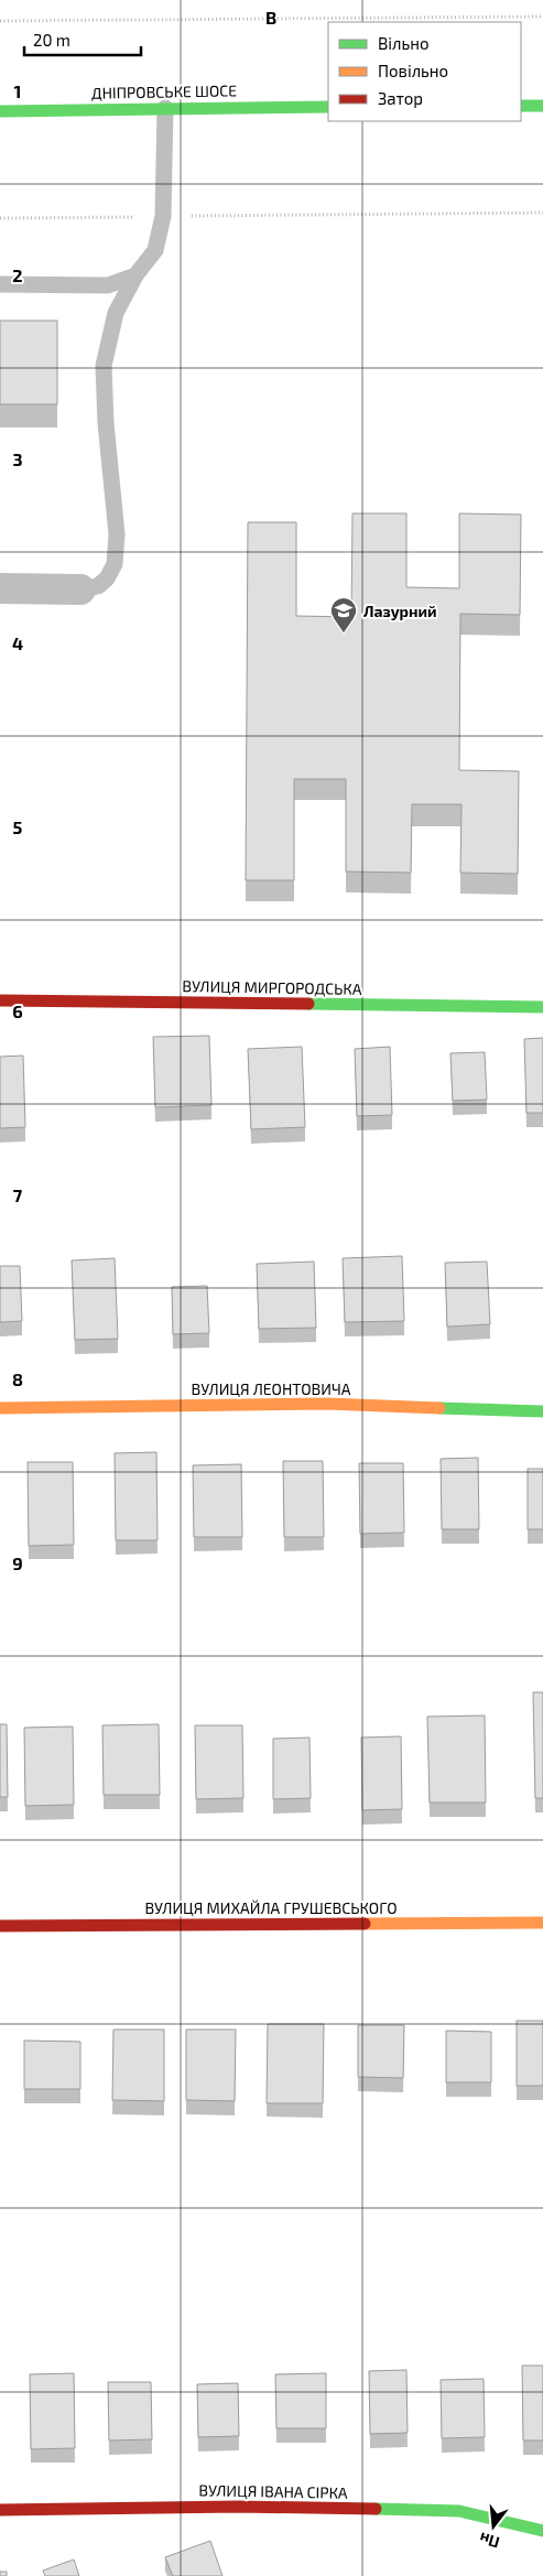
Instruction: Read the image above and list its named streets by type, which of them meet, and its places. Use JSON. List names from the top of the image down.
{
  "streets": {
    "street": [
      "ДНІПРОВСЬКЕ ШОСЕ",
      "ВУЛИЦЯ МИРГОРОДСЬКА",
      "ВУЛИЦЯ ЛЕОНТОВИЧА",
      "ВУЛИЦЯ МИХАЙЛА ГРУШЕВСЬКОГО",
      "ВУЛИЦЯ ІВАНА СІРКА"
    ]
  },
  "places": {
    "school or university": ["Лазурний"]
  },
  "legend": ["Вільно", "Повільно", "Затор"],
  "scale_bar": "20 m",
  "north": "bottom",
  "grid": {
    "columns": ["B"],
    "rows": [
      "1",
      "2",
      "3",
      "4",
      "5",
      "6",
      "7",
      "8",
      "9"
    ]
  }
}
